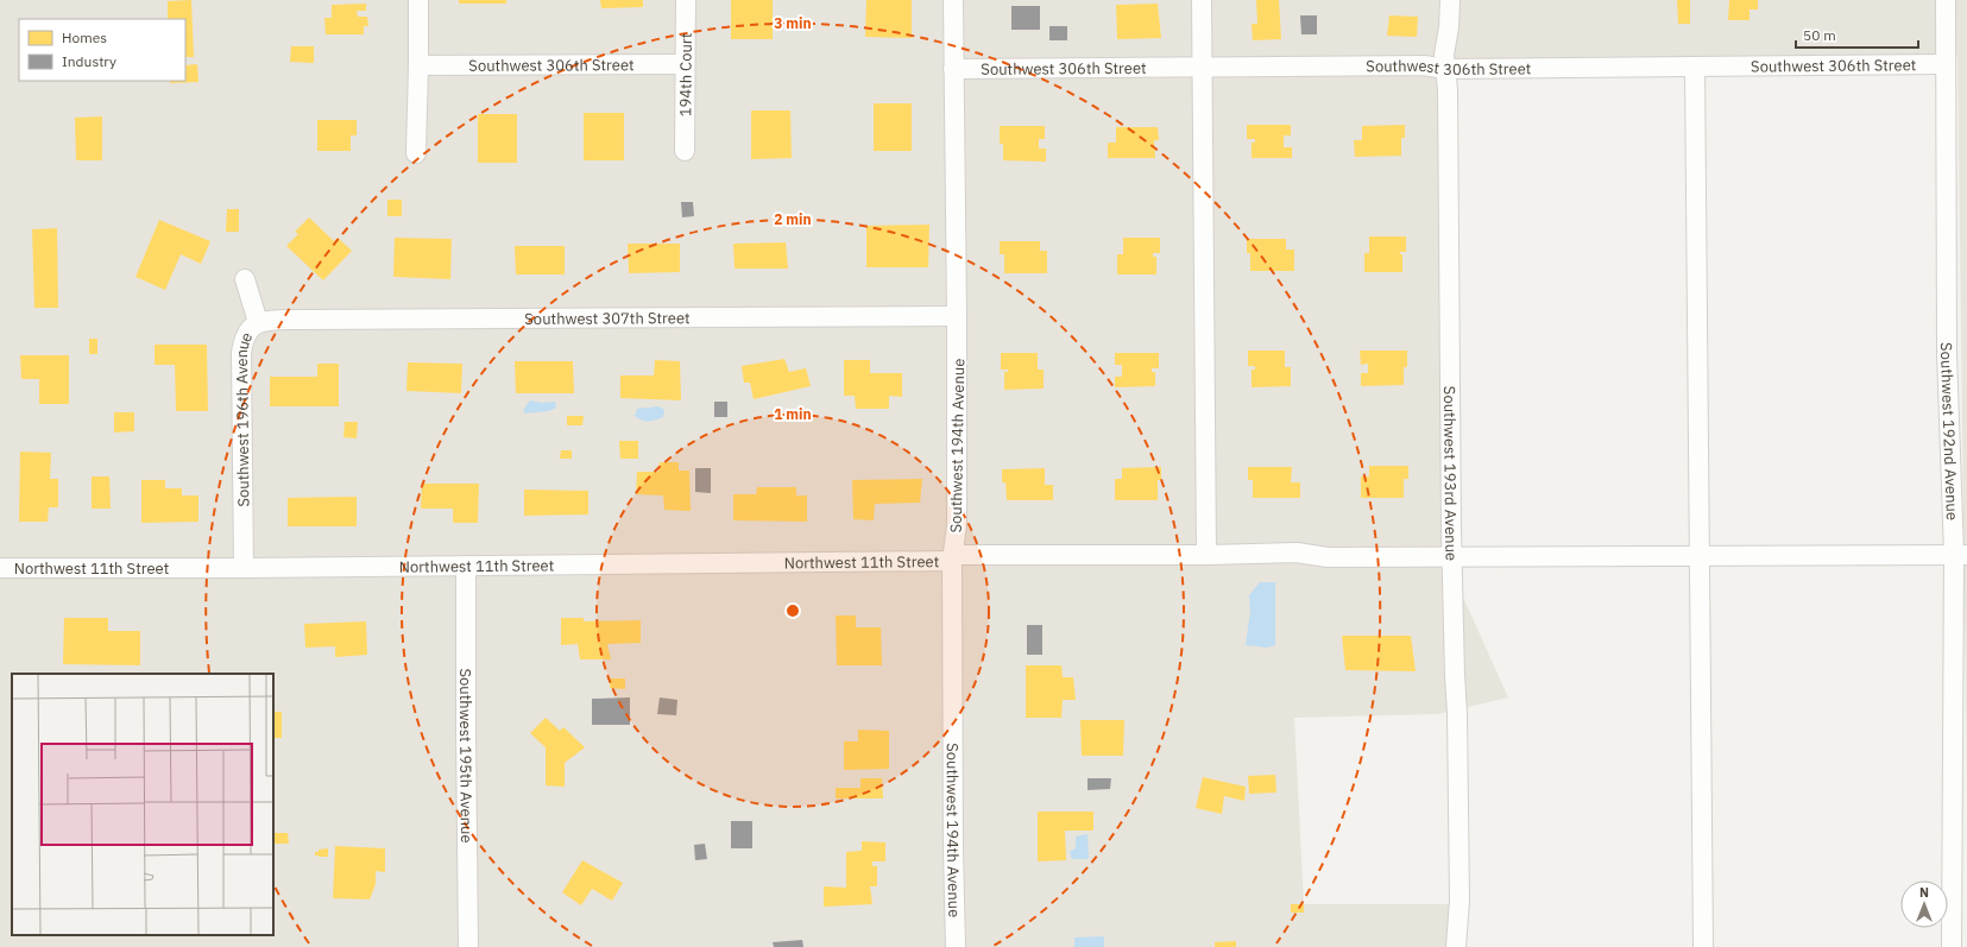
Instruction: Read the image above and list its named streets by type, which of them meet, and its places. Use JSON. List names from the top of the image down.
{
  "streets": {
    "street": [
      "Southwest 306th Street",
      "194th Court",
      "Southwest 307th Street",
      "Southwest 196th Avenue",
      "Southwest 192nd Avenue",
      "Southwest 194th Avenue",
      "Southwest 193rd Avenue",
      "Northwest 11th Street",
      "Southwest 195th Avenue"
    ]
  },
  "crossings": [
    ["Southwest 306th Street", "194th Court"],
    ["Southwest 306th Street", "Southwest 192nd Avenue"],
    ["Southwest 306th Street", "Southwest 194th Avenue"],
    ["Southwest 306th Street", "Southwest 193rd Avenue"],
    ["Southwest 307th Street", "Southwest 196th Avenue"],
    ["Southwest 307th Street", "Southwest 194th Avenue"],
    ["Southwest 196th Avenue", "Northwest 11th Street"],
    ["Southwest 192nd Avenue", "Northwest 11th Street"],
    ["Southwest 194th Avenue", "Northwest 11th Street"],
    ["Southwest 193rd Avenue", "Northwest 11th Street"],
    ["Northwest 11th Street", "Southwest 195th Avenue"]
  ],
  "legend": ["Homes", "Industry"],
  "scale_bar": "50 m",
  "north": "top",
  "rings": ["3 min", "2 min", "1 min"]
}
